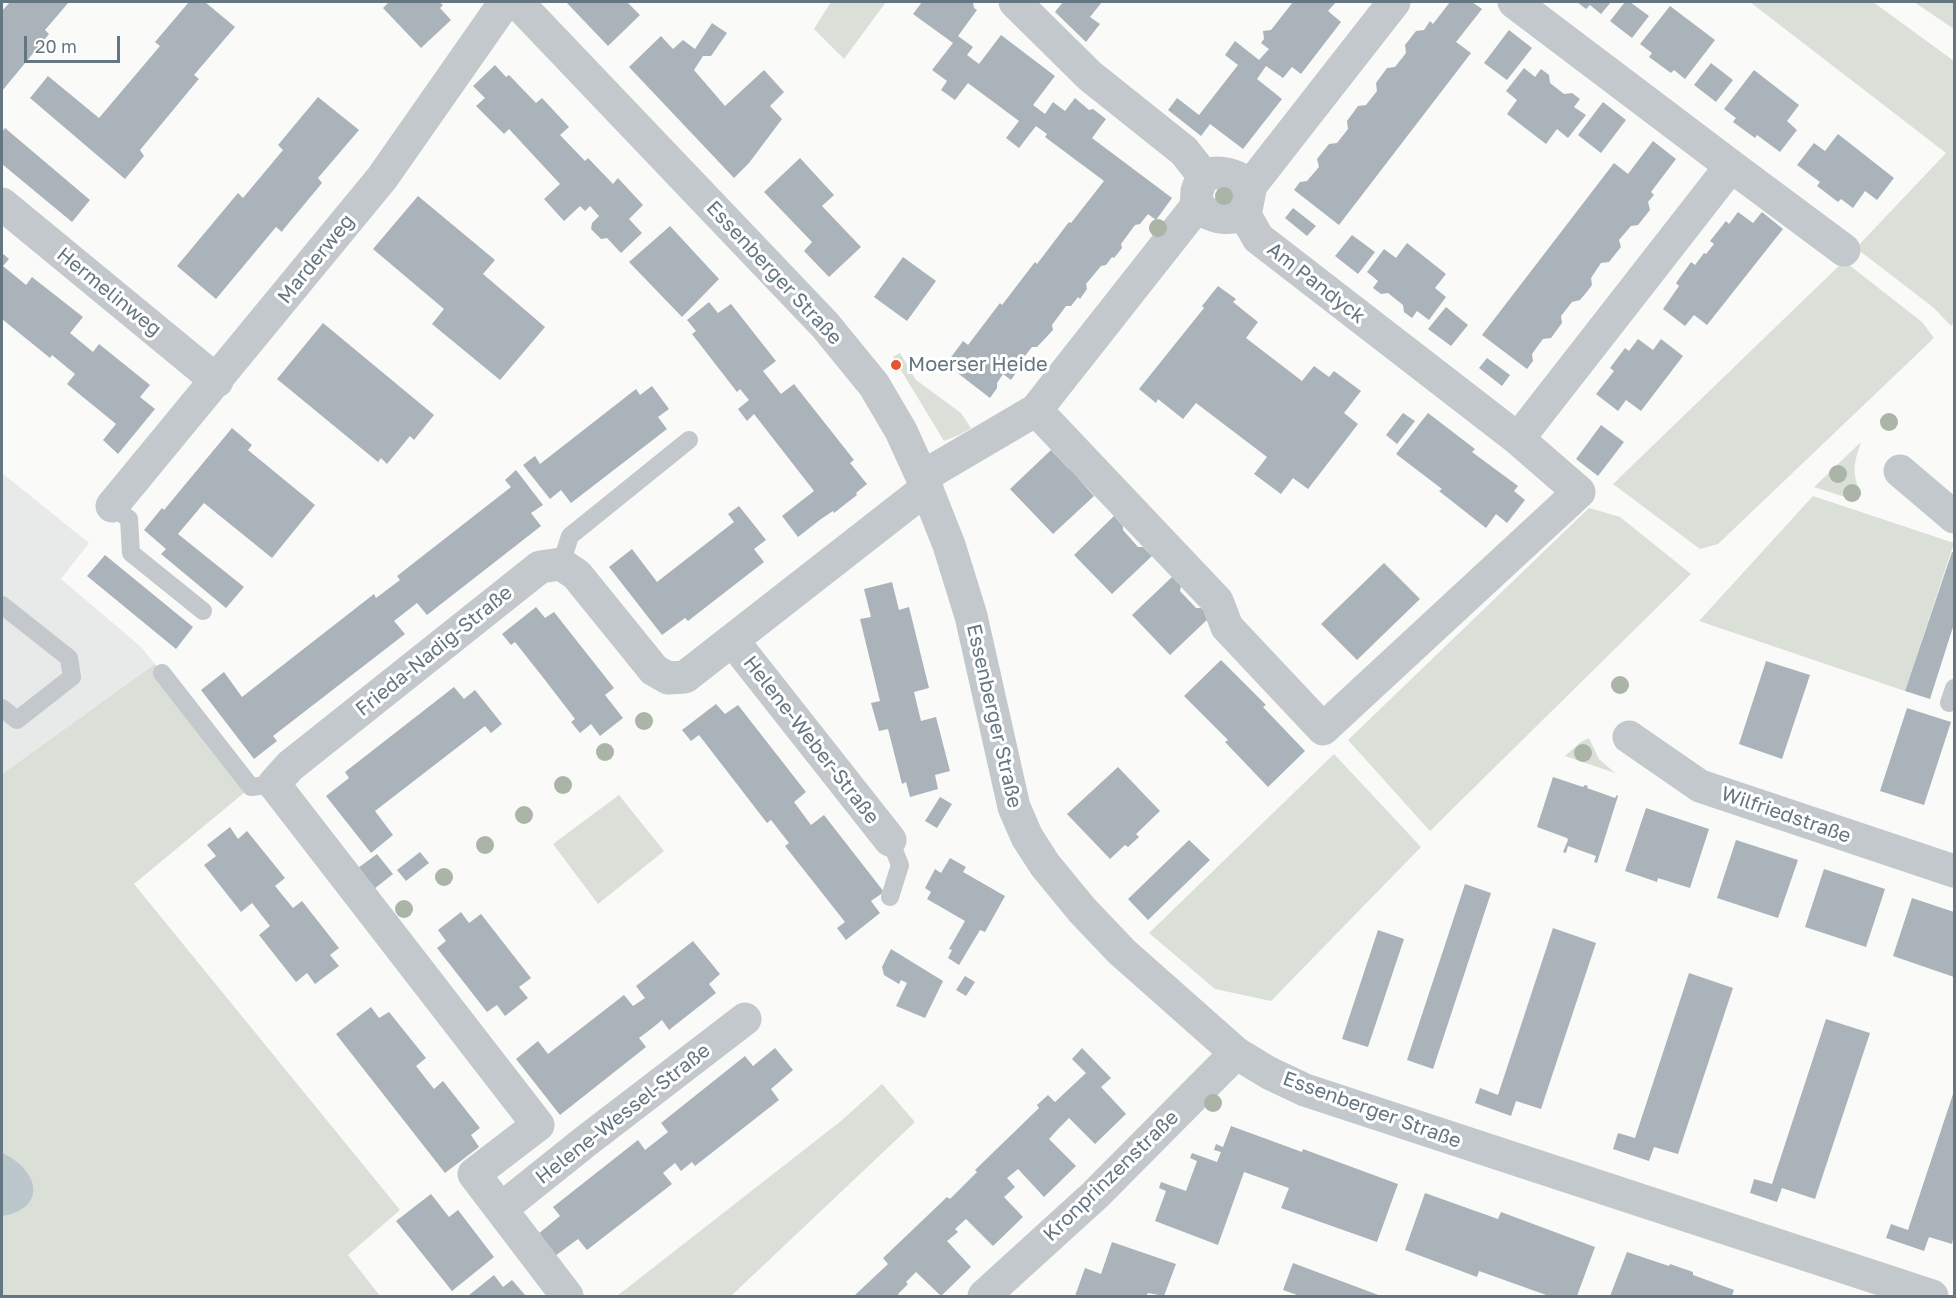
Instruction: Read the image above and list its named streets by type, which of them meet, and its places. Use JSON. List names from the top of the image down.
{
  "streets": {
    "street": [
      "Marderweg",
      "Essenberger Straße",
      "Am Pandyck",
      "Hermelinweg",
      "Frieda-Nadig-Straße",
      "Helene-Weber-Straße",
      "Wilfriedstraße",
      "Helene-Wessel-Straße",
      "Kronprinzenstraße"
    ]
  },
  "crossings": [
    ["Marderweg", "Hermelinweg"],
    ["Essenberger Straße", "Kronprinzenstraße"]
  ],
  "places": ["Moerser Heide"],
  "scale_bar": "20 m"
}
